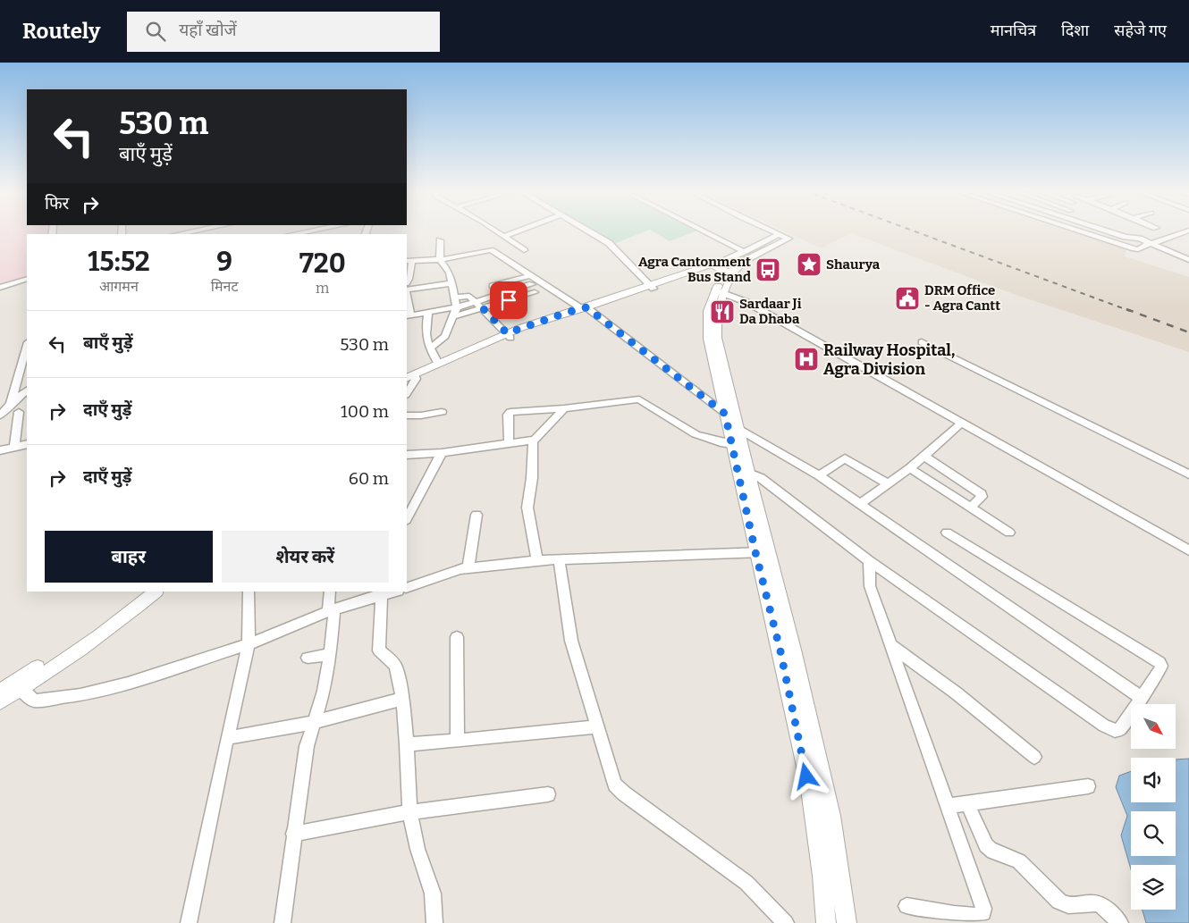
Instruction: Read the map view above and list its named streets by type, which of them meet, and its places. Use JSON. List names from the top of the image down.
{
  "places": {
    "place": ["Shaurya"],
    "bus stop": ["Agra Cantonment Bus Stand"],
    "public building": ["DRM Office - Agra Cantt"],
    "restaurant": ["Sardaar Ji Da Dhaba"],
    "hospital": ["Railway Hospital, Agra Division"]
  },
  "north": "bottom right",
  "page": {
    "header": "Routely",
    "search": "यहाँ खोजें",
    "nav": ["मानचित्र", "दिशा", "सहेजे गए"],
    "turn": ["530 m", "बाएँ मुड़ें"],
    "then": "फिर",
    "eta": [
      "15:52",
      "आगमन",
      "9",
      "मिनट",
      "720",
      "m"
    ],
    "list": [
      {
        "name": "बाएँ मुड़ें",
        "value": "530 m"
      },
      {
        "name": "दाएँ मुड़ें",
        "value": "100 m"
      },
      {
        "name": "दाएँ मुड़ें",
        "value": "60 m"
      }
    ],
    "buttons": ["बाहर", "शेयर करें"]
  }
}
